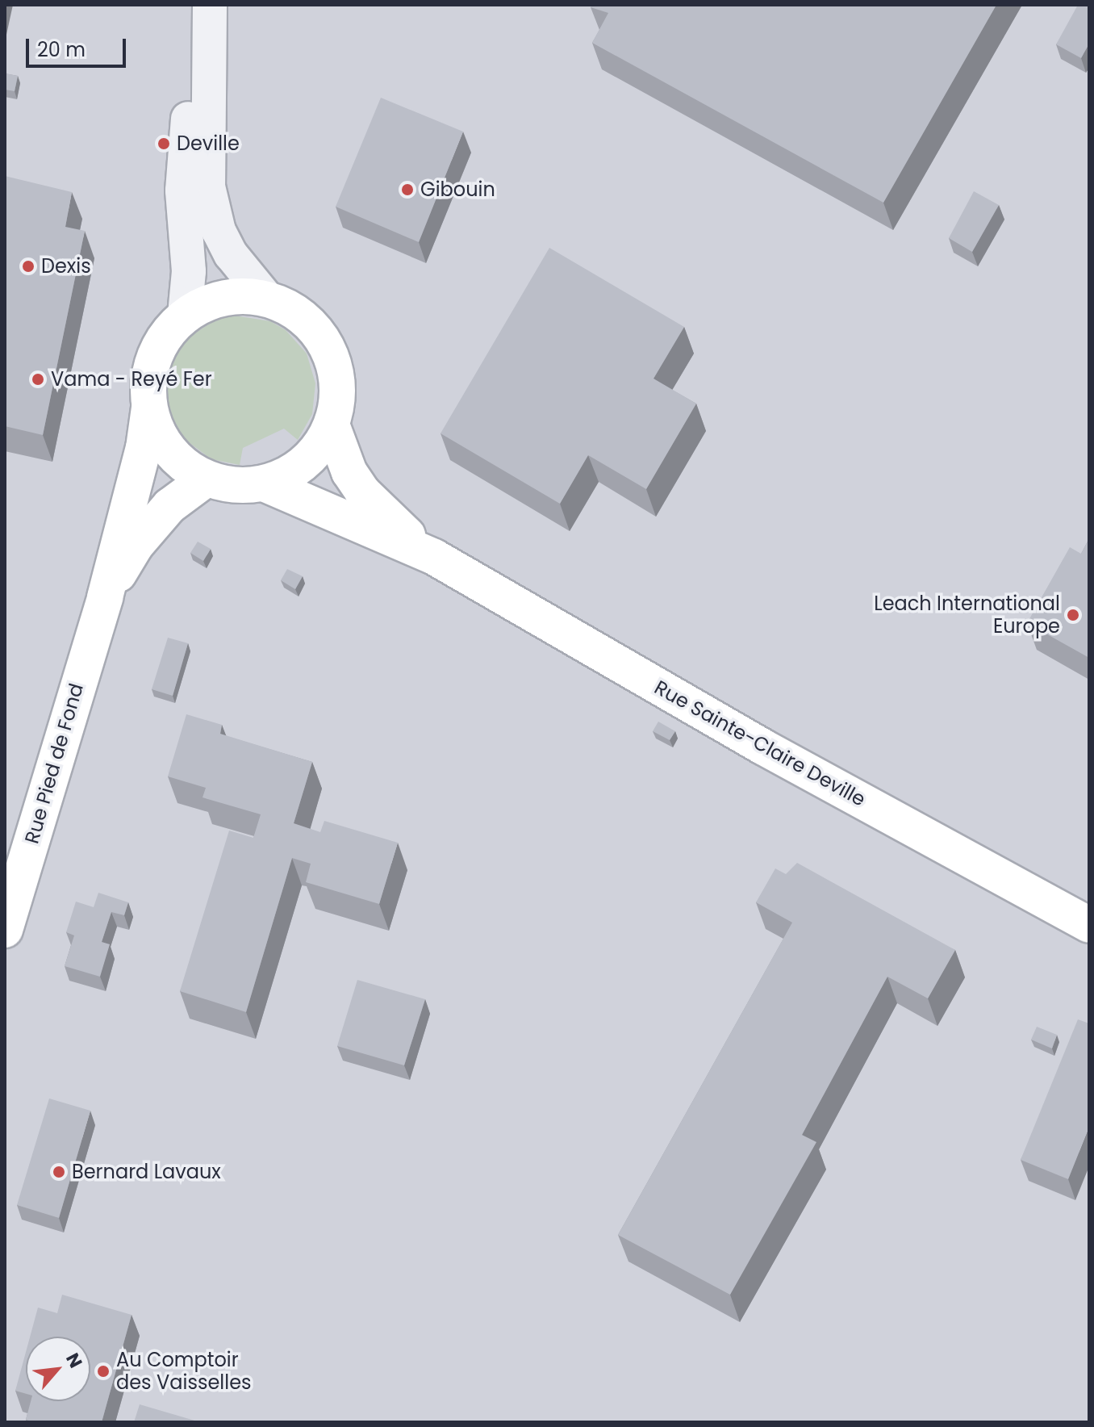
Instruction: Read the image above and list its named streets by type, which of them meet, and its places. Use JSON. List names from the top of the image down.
{
  "streets": {
    "main road": ["Rue Sainte-Claire Deville", "Rue Pied de Fond"]
  },
  "crossings": [
    ["Rue Sainte-Claire Deville", "Rue Pied de Fond"]
  ],
  "places": [
    "Deville",
    "Gibouin",
    "Dexis",
    "Vama - Reyé Fer",
    "Leach International Europe",
    "Bernard Lavaux",
    "Au Comptoir des Vaisselles"
  ],
  "scale_bar": "20 m",
  "north": "top right"
}
